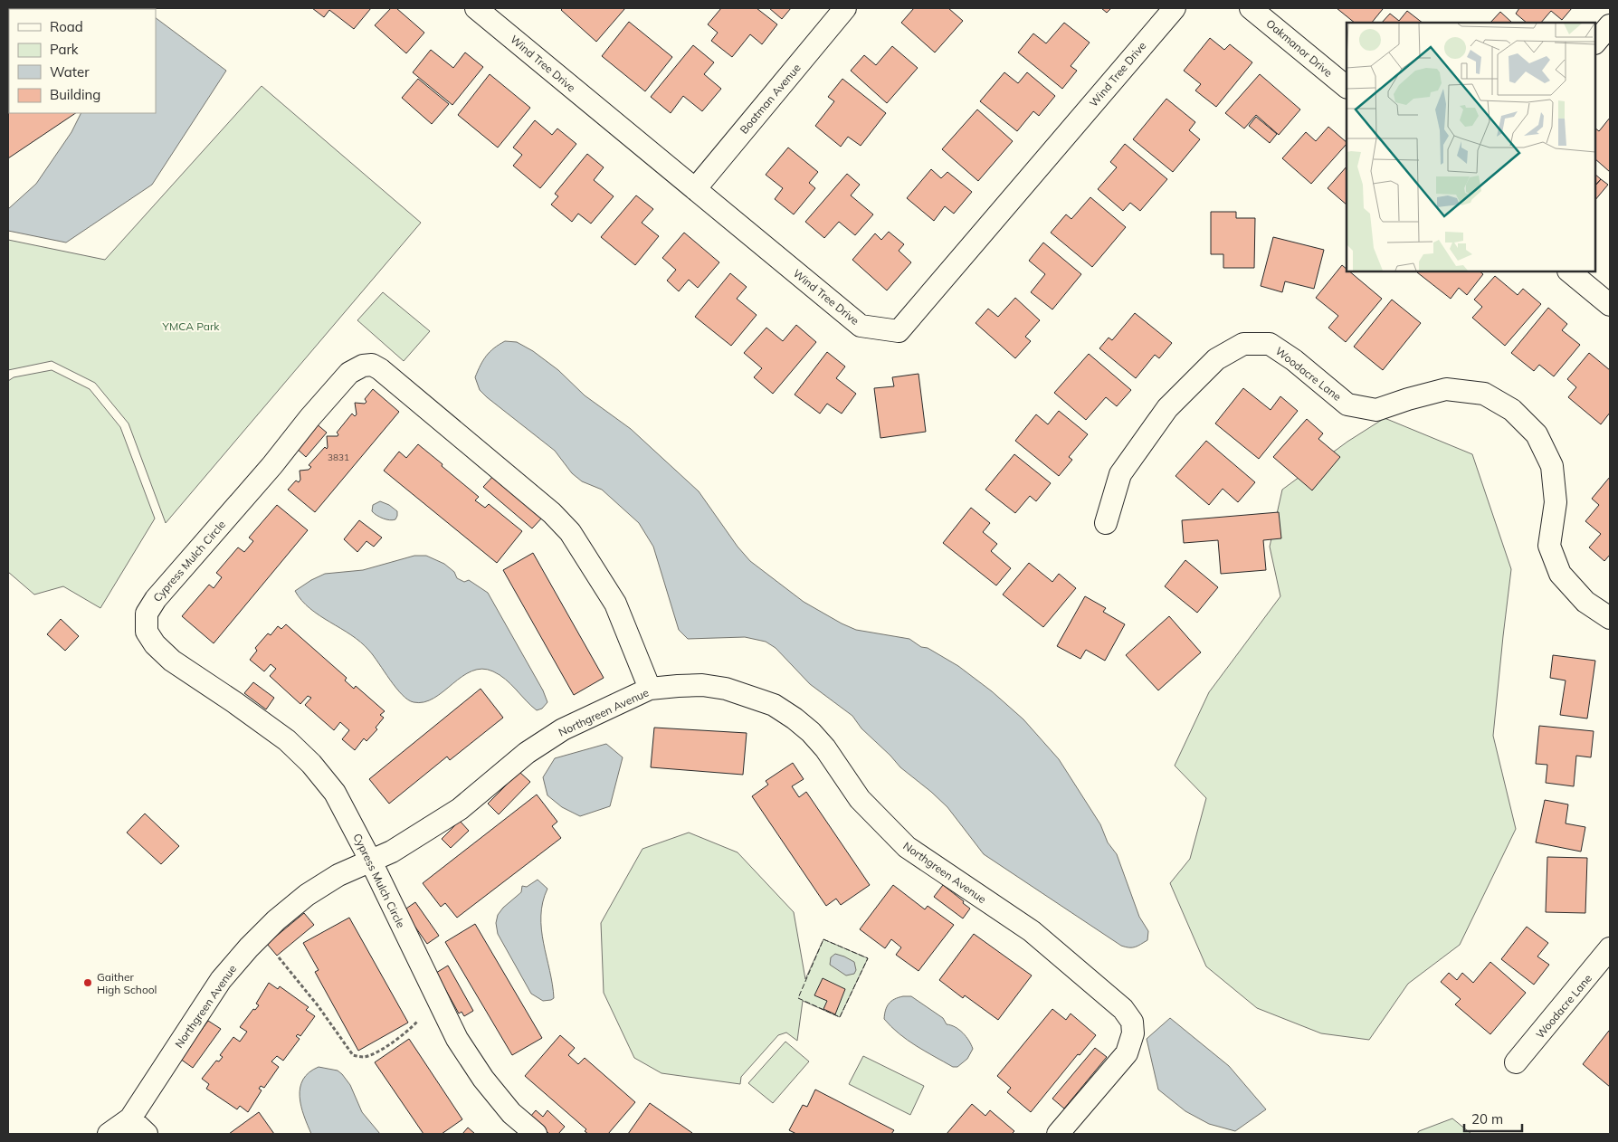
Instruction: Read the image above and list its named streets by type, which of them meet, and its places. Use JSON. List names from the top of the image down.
{
  "streets": {
    "street": [
      "Oakmanor Drive",
      "Wind Tree Drive",
      "Boatman Avenue",
      "Woodacre Lane",
      "Cypress Mulch Circle",
      "Northgreen Avenue"
    ]
  },
  "crossings": [
    ["Wind Tree Drive", "Boatman Avenue"],
    ["Cypress Mulch Circle", "Northgreen Avenue"]
  ],
  "parks": ["YMCA Park"],
  "places": ["Gaither High School"],
  "house_numbers": ["3831"],
  "legend": [
    "Road",
    "Park",
    "Water",
    "Building"
  ],
  "scale_bar": "20 m"
}
